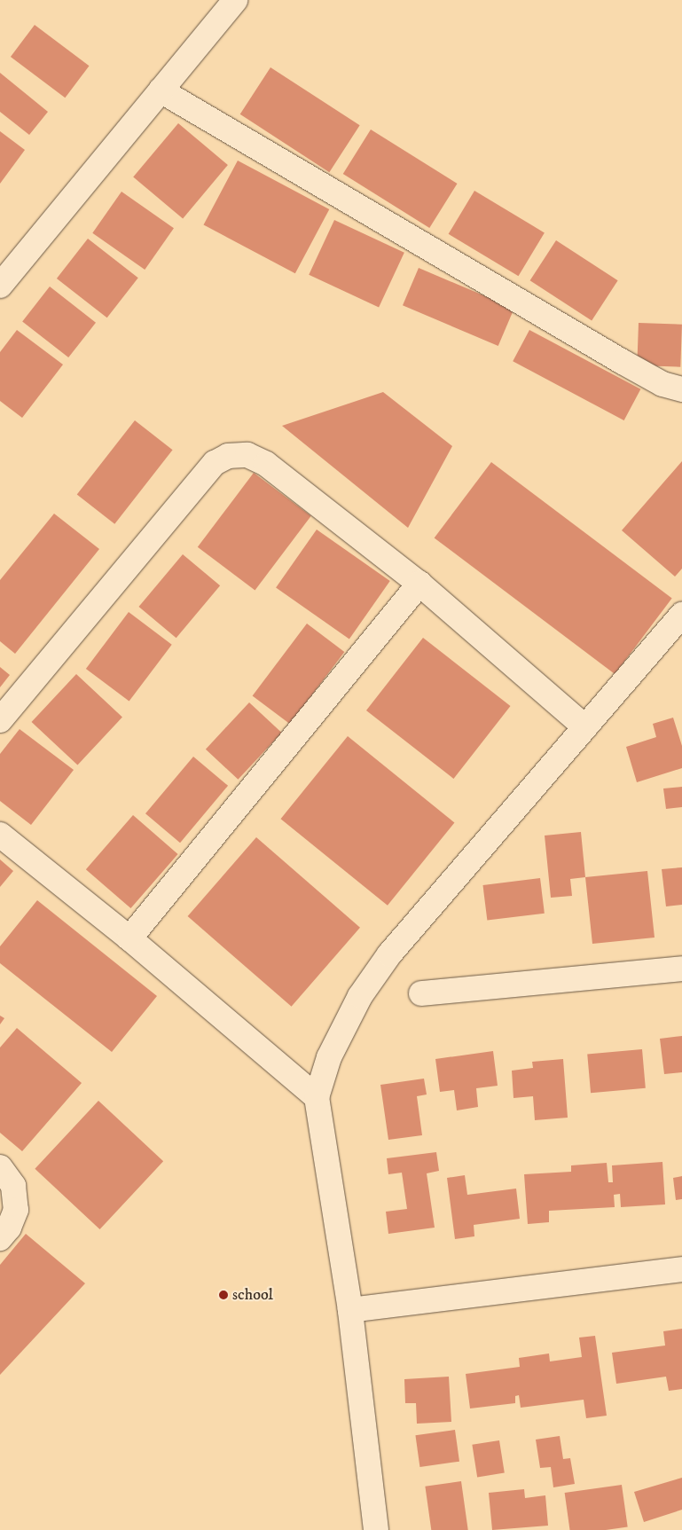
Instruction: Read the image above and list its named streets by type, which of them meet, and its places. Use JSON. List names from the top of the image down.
{
  "places": ["school"]
}
